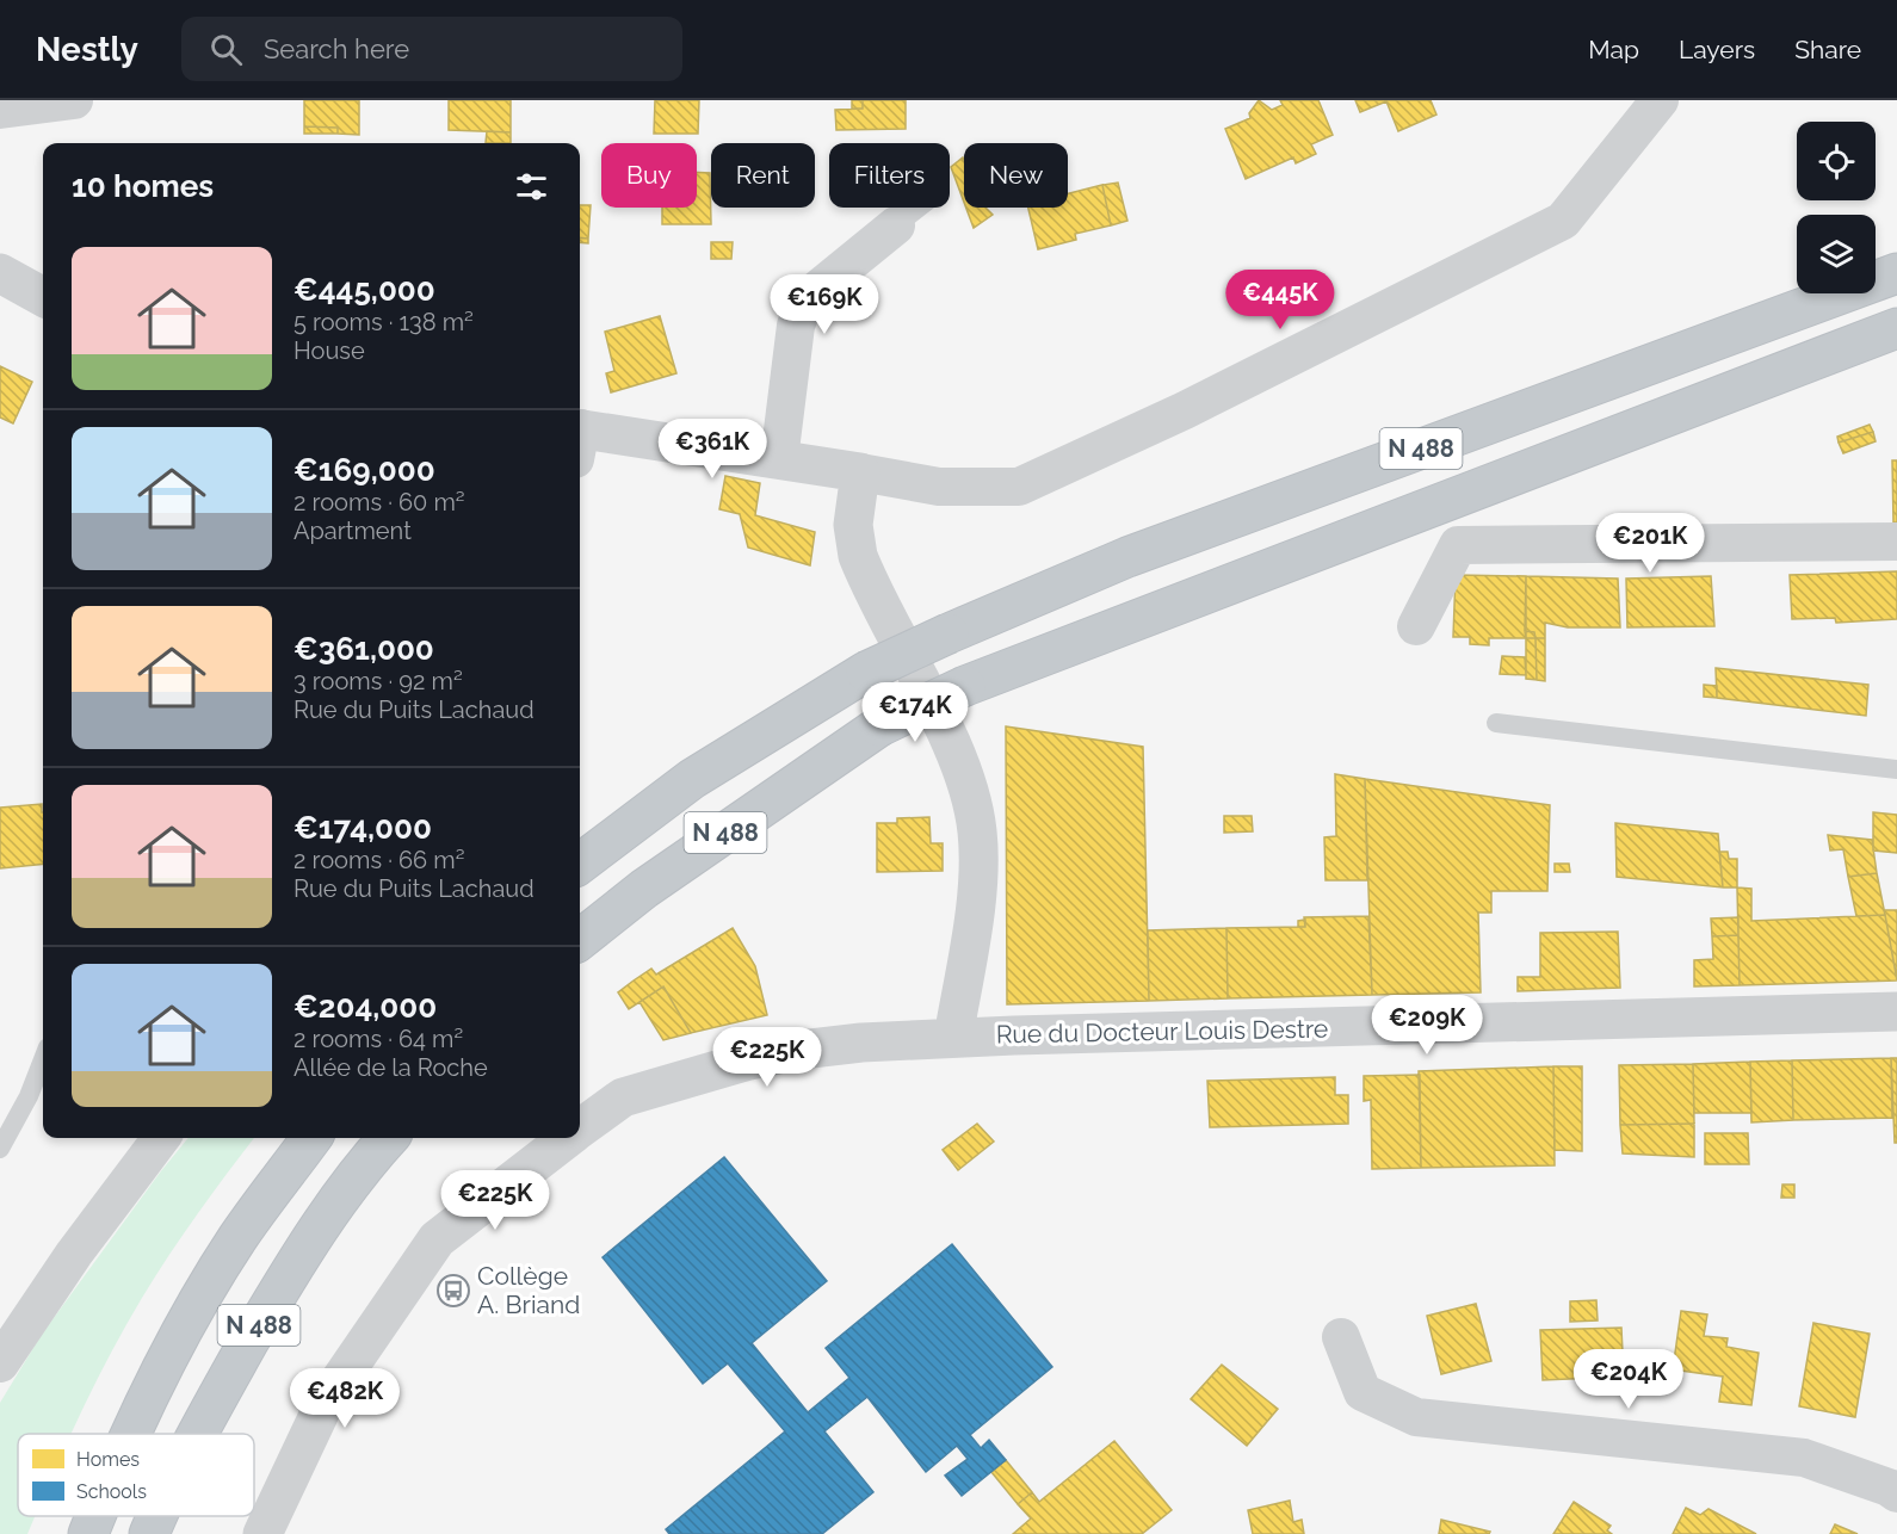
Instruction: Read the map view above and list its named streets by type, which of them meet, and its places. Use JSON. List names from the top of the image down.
{
  "streets": {
    "highway": ["N 488"],
    "street": ["Rue du Docteur Louis Destre"]
  },
  "places": {
    "bus stop": ["Collège A. Briand"]
  },
  "legend": ["Homes", "Schools"],
  "page": {
    "header": "Nestly",
    "search": "Search here",
    "nav": ["Map", "Layers", "Share"],
    "chip": [
      "Buy",
      "Rent",
      "Filters",
      "New"
    ],
    "heading": "10 homes",
    "list": [
      {
        "name": "€445,000",
        "note": "5 rooms · 138 m² · House"
      },
      {
        "name": "€169,000",
        "note": "2 rooms · 60 m² · Apartment"
      },
      {
        "name": "€361,000",
        "note": "3 rooms · 92 m² · Rue du Puits Lachaud"
      },
      {
        "name": "€174,000",
        "note": "2 rooms · 66 m² · Rue du Puits Lachaud"
      },
      {
        "name": "€204,000",
        "note": "2 rooms · 64 m² · Allée de la Roche"
      }
    ],
    "price": [
      "€445K",
      "€169K",
      "€361K",
      "€201K",
      "€174K",
      "€209K",
      "€225K",
      "€225K",
      "€204K",
      "€482K"
    ]
  }
}
